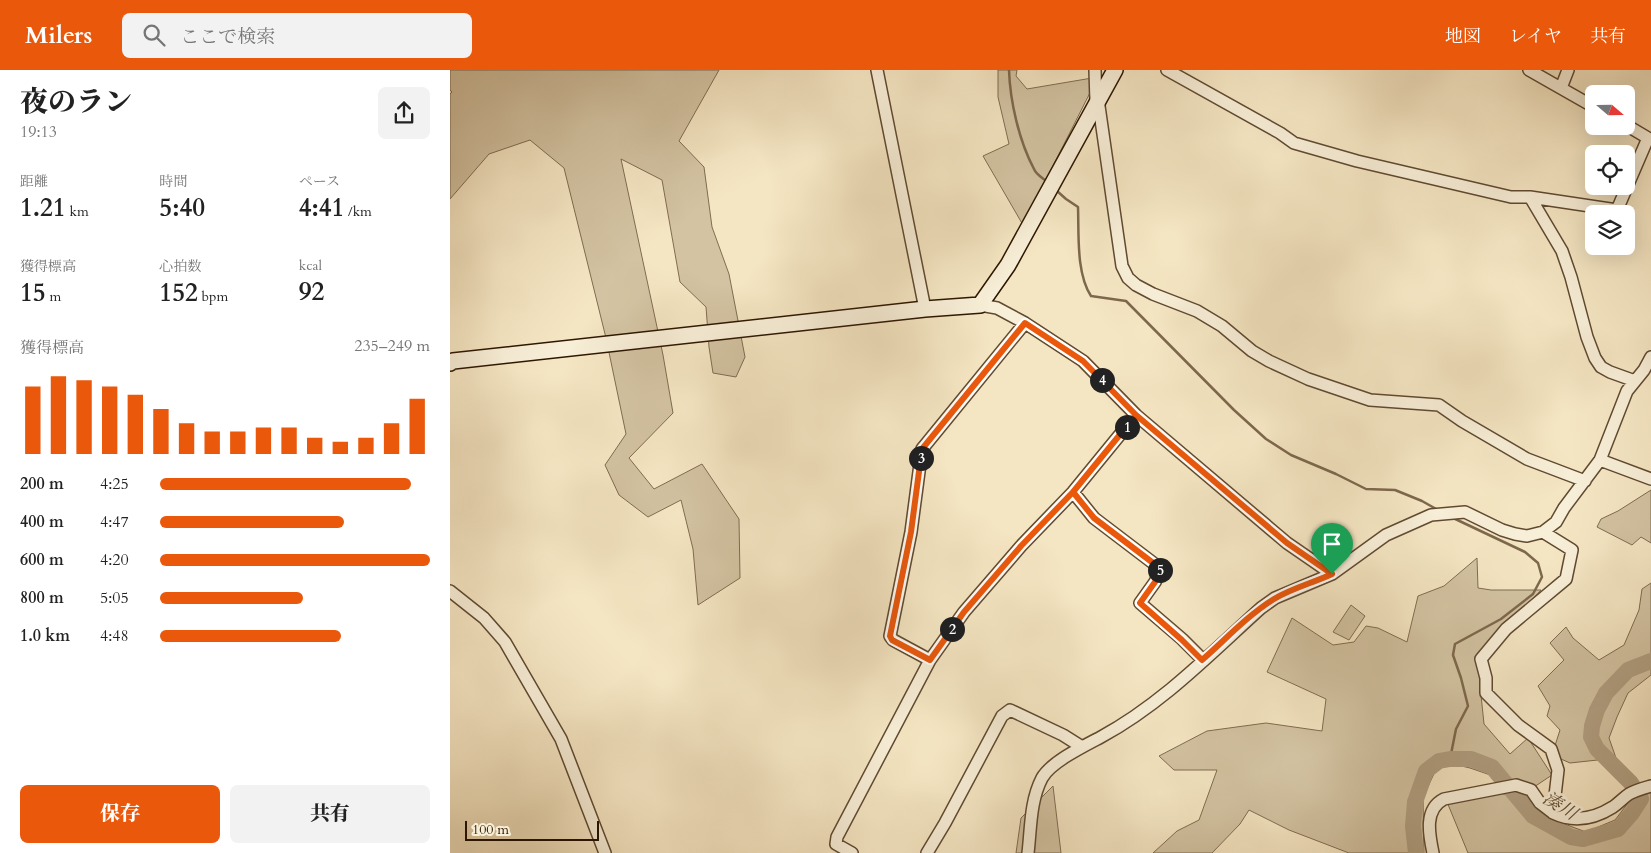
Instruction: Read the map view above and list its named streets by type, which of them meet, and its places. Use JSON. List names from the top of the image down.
{
  "water": ["湊川"],
  "scale_bar": "100 m",
  "north": "right",
  "page": {
    "header": "Milers",
    "search": "ここで検索",
    "nav": ["地図", "レイヤ", "共有"],
    "heading": ["夜のラン", "19:13"],
    "stats": [
      ["距離", "1.21 km"],
      ["時間", "5:40"],
      ["ペース", "4:41 /km"],
      ["獲得標高", "15 m"],
      ["心拍数", "152 bpm"],
      ["kcal", "92"]
    ],
    "chart": ["獲得標高", "235–249 m"],
    "pins": [
      "4",
      "1",
      "3",
      "5",
      "2"
    ],
    "list": [
      {
        "name": "200 m",
        "note": "4:25"
      },
      {
        "name": "400 m",
        "note": "4:47"
      },
      {
        "name": "600 m",
        "note": "4:20"
      },
      {
        "name": "800 m",
        "note": "5:05"
      },
      {
        "name": "1.0 km",
        "note": "4:48"
      }
    ],
    "buttons": ["保存", "共有"],
    "scale": "100 m"
  }
}
